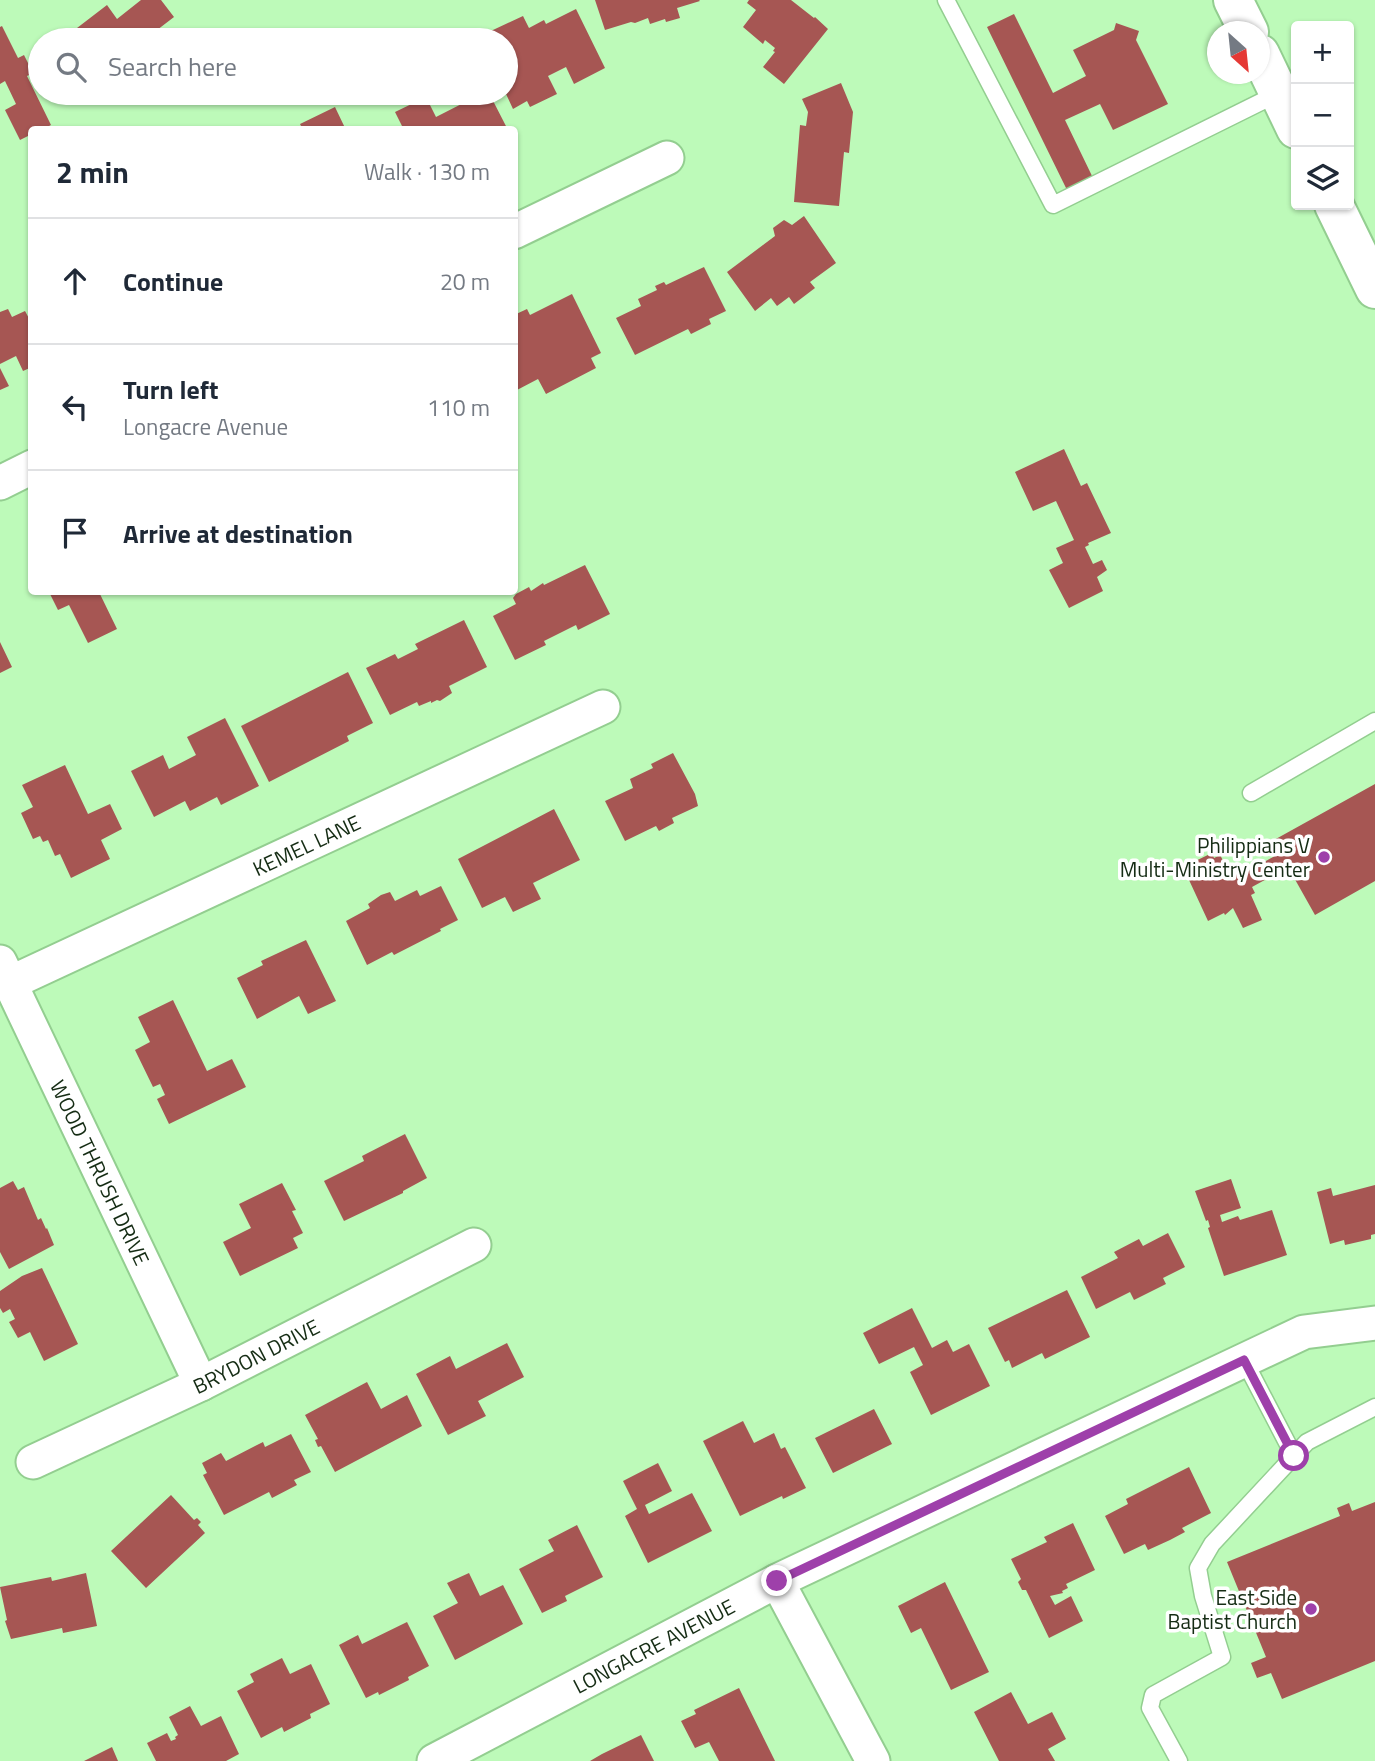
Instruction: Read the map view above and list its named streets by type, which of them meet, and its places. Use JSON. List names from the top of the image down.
{
  "streets": {
    "street": [
      "KEMEL LANE",
      "WOOD THRUSH DRIVE",
      "BRYDON DRIVE",
      "LONGACRE AVENUE"
    ]
  },
  "crossings": [
    ["KEMEL LANE", "WOOD THRUSH DRIVE"],
    ["WOOD THRUSH DRIVE", "BRYDON DRIVE"]
  ],
  "places": ["Philippians V Multi-Ministry Center", "East Side Baptist Church"],
  "north": "bottom right",
  "page": {
    "map_buttons": ["+", "−"],
    "search": "Search here",
    "heading": ["2 min", "Walk · 130 m"],
    "list": [
      ["Continue", "20 m"],
      ["Turn left", "Longacre Avenue", "110 m"],
      "Arrive at destination"
    ]
  }
}
